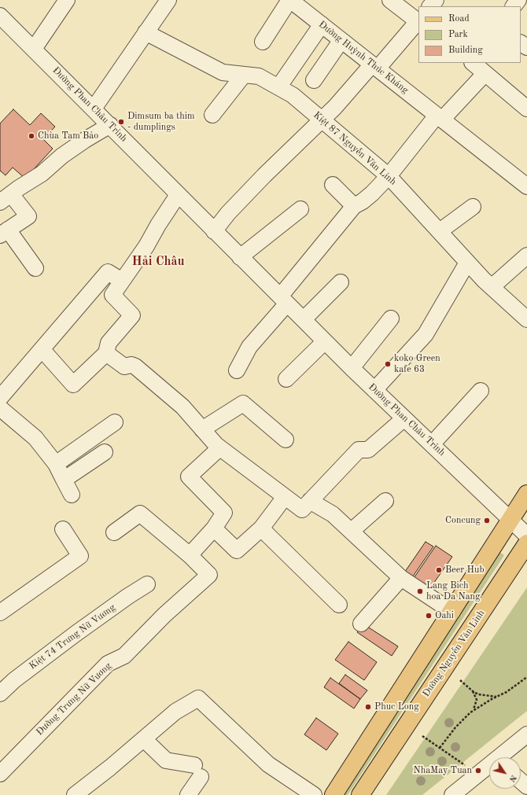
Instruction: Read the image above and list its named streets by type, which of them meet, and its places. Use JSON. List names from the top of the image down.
{
  "streets": {
    "main road": ["Đường Nguyễn Văn Linh"],
    "street": [
      "Đường Huỳnh Thúc Kháng",
      "Đường Phan Châu Trinh",
      "Kiệt 87 Nguyễn Văn Linh",
      "Kiệt 74 Trưng Nữ Vương",
      "Đường Trưng Nữ Vương"
    ]
  },
  "districts": ["Hải Châu"],
  "places": [
    "Dimsum ba thim - dumplings",
    "Chùa Tam Bảo",
    "koko Green kafe 63",
    "Concung",
    "Beer Hub",
    "Lang Bich hoa Da Nang",
    "Oahi",
    "Phuc Long",
    "NhaMay Tuan"
  ],
  "legend": ["Road", "Park", "Building"],
  "north": "bottom right"
}
